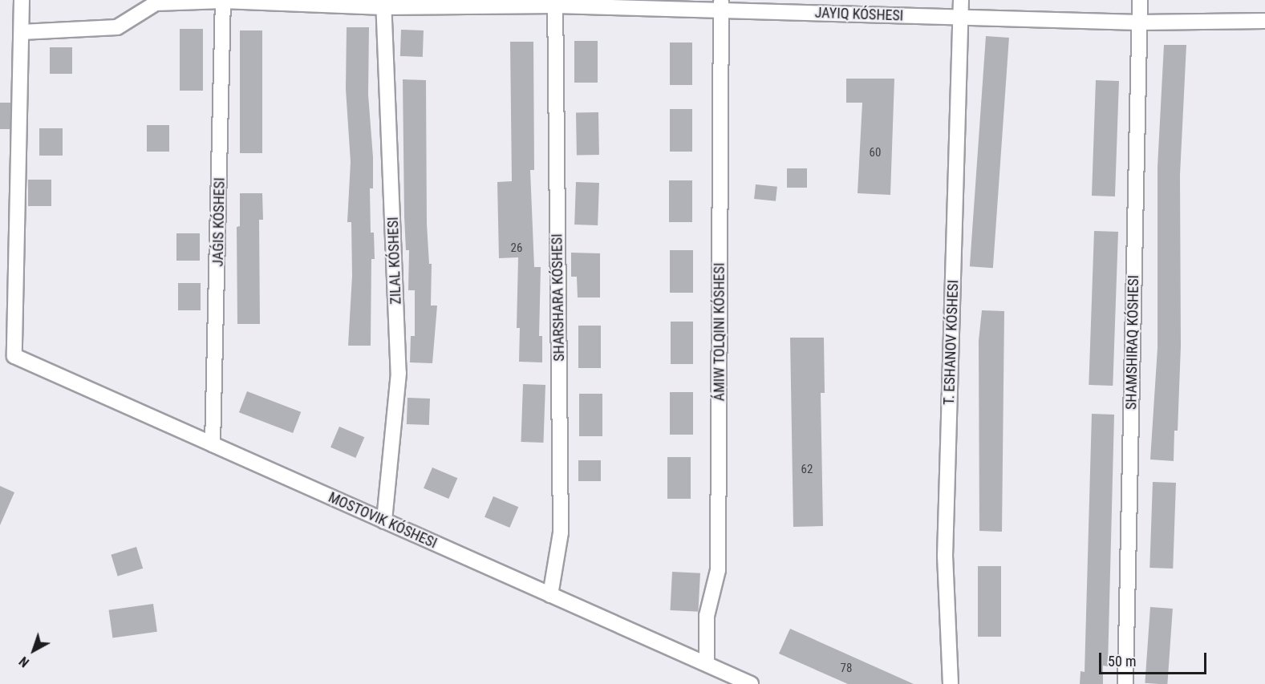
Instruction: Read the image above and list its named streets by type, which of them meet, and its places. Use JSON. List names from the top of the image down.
{
  "streets": {
    "street": [
      "ZILAL KÓSHESI",
      "SHARSHARA KÓSHESI",
      "T. ESHANOV KÓSHESI",
      "MOSTOVIK KÓSHESI"
    ]
  },
  "crossings": [
    ["ZILAL KÓSHESI", "MOSTOVIK KÓSHESI"],
    ["SHARSHARA KÓSHESI", "MOSTOVIK KÓSHESI"]
  ],
  "house_numbers": [
    "60",
    "26",
    "62",
    "78"
  ],
  "scale_bar": "50 m",
  "north": "bottom left"
}
